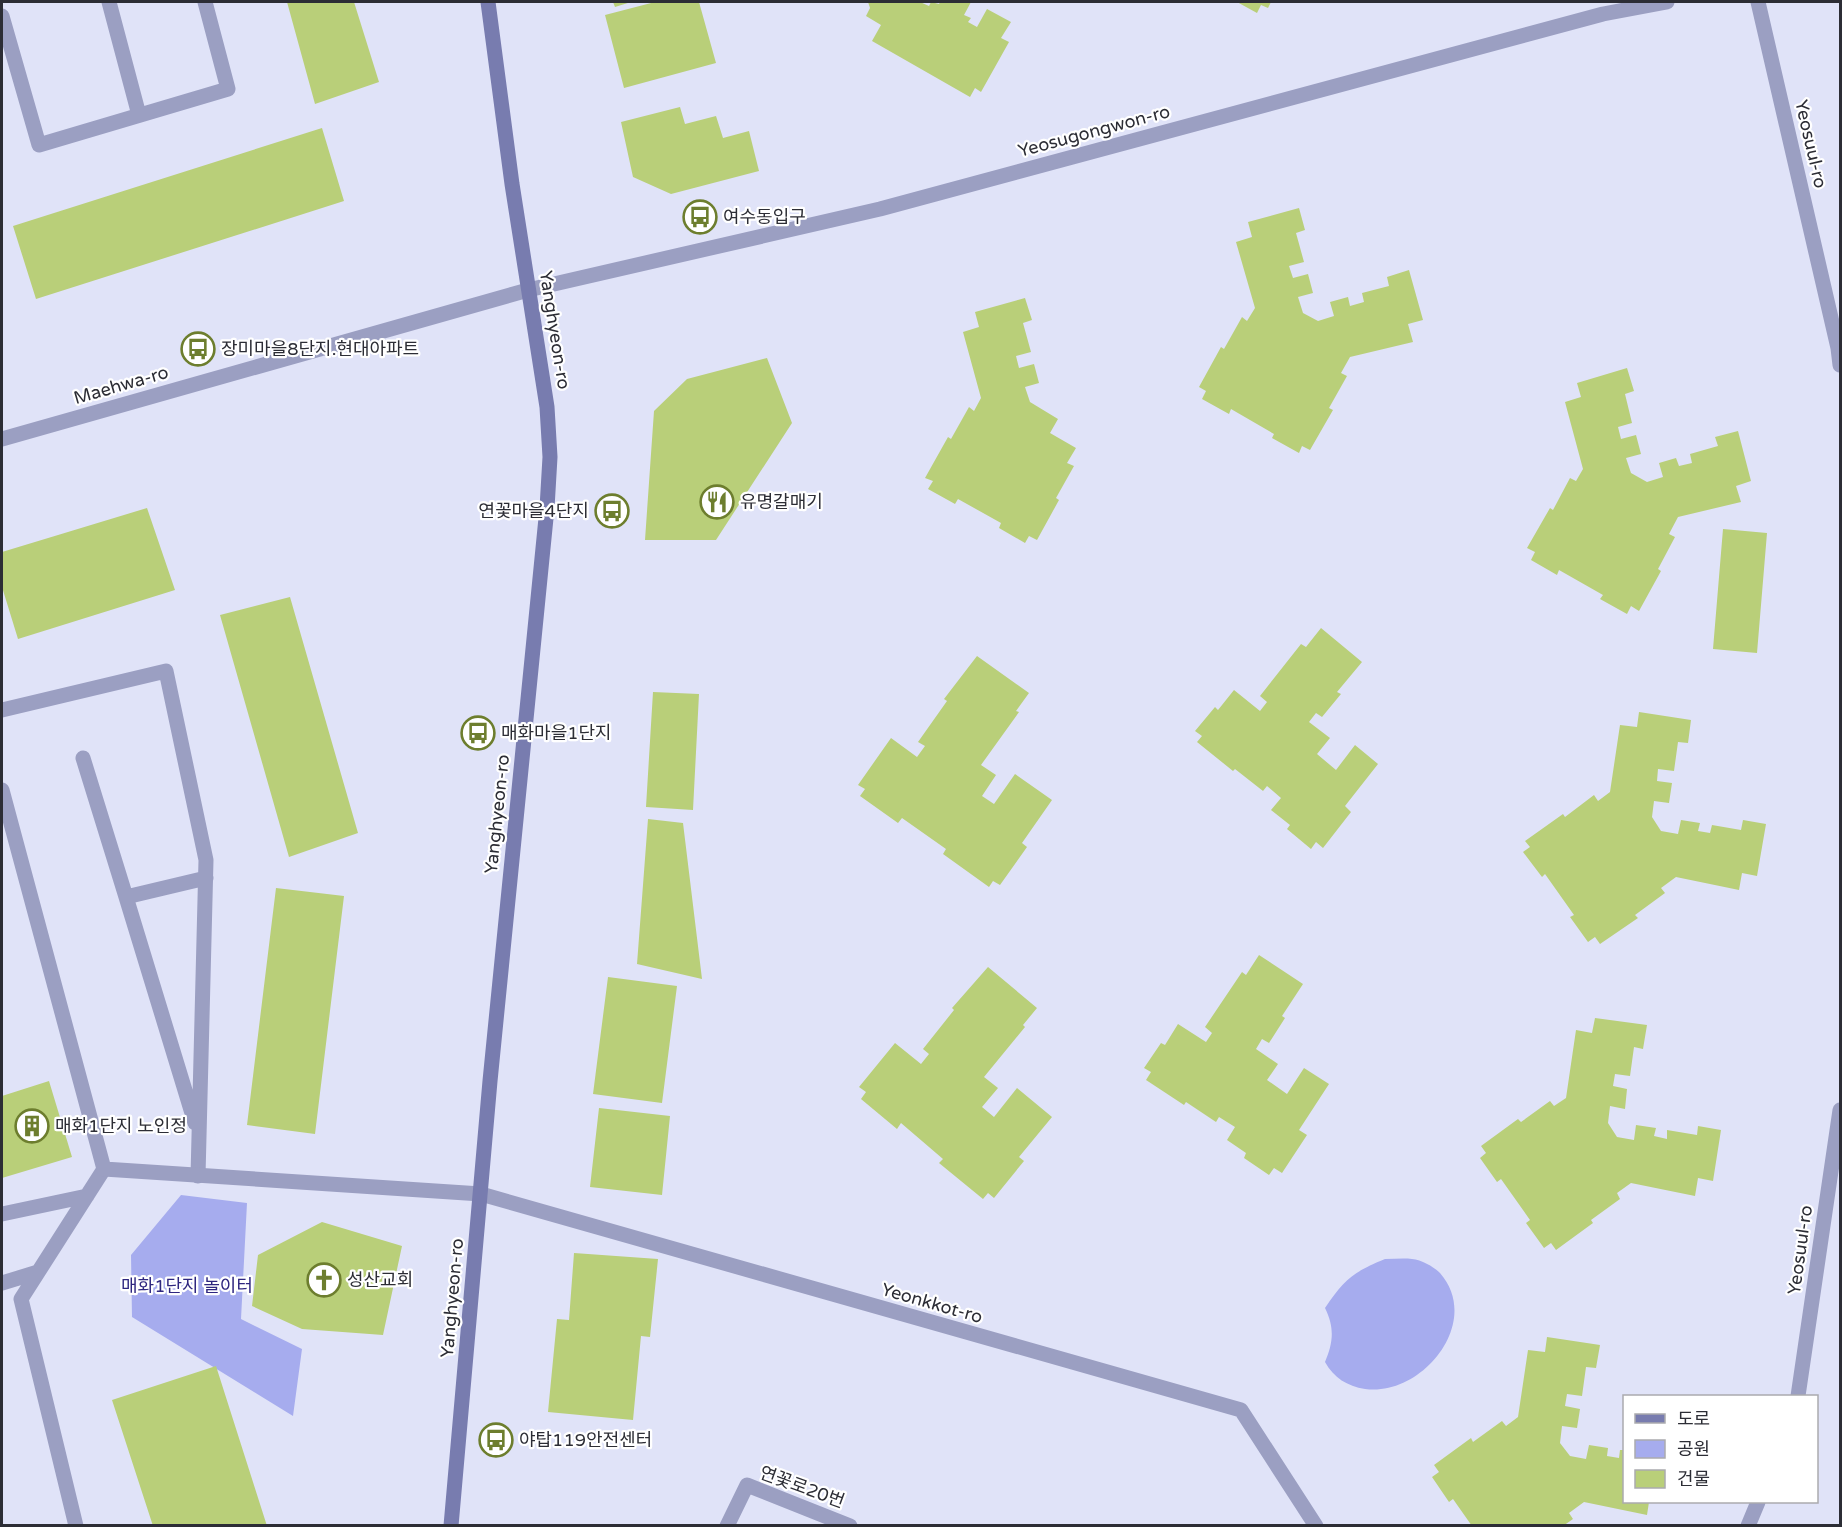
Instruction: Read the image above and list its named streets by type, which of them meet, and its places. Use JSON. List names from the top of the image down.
{
  "streets": {
    "main road": ["Yanghyeon-ro"],
    "street": [
      "Yeosugongwon-ro",
      "Yeosuul-ro",
      "Maehwa-ro",
      "Yeonkkot-ro",
      "연꽃로20번"
    ]
  },
  "crossings": [
    ["Yeosugongwon-ro", "Yanghyeon-ro"],
    ["Yeosugongwon-ro", "Maehwa-ro"],
    ["Yanghyeon-ro", "Maehwa-ro"],
    ["Yanghyeon-ro", "Yeonkkot-ro"]
  ],
  "parks": ["매화1단지 놀이터"],
  "places": {
    "bus stop": [
      "여수동입구",
      "장미마을8단지.현대아파트",
      "연꽃마을4단지",
      "매화마을1단지",
      "야탑119안전센터"
    ],
    "restaurant": ["유명갈매기"],
    "building": ["매화1단지 노인정"],
    "church": ["성산교회"]
  },
  "legend": ["도로", "공원", "건물"]
}
